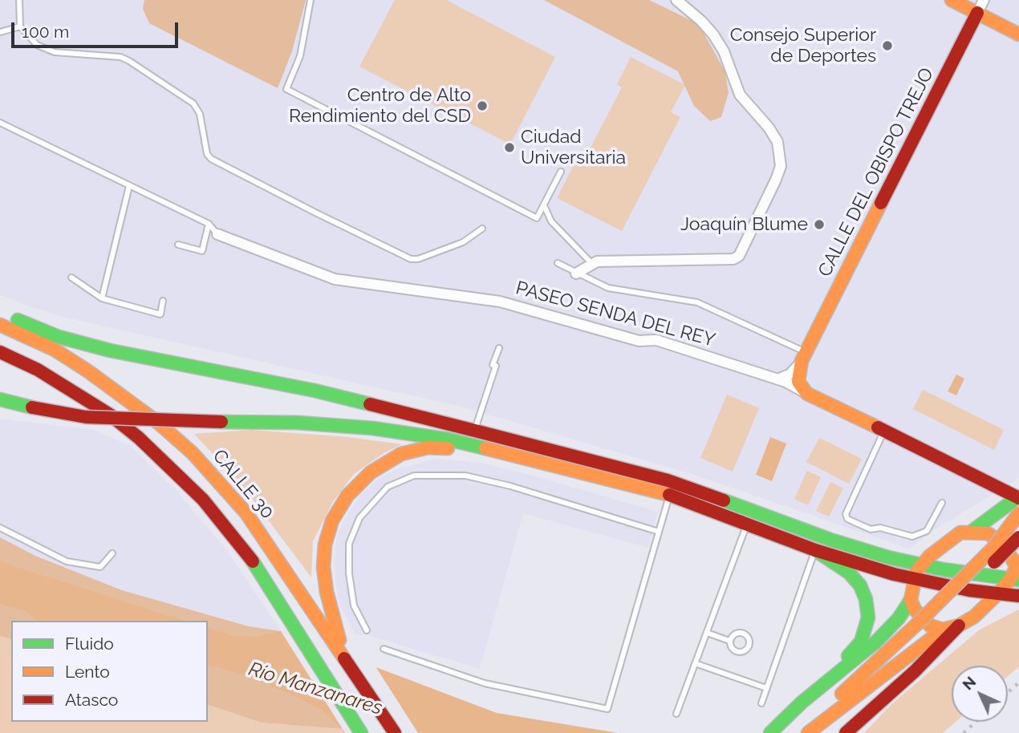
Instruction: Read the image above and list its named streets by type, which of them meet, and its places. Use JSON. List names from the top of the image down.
{
  "streets": {
    "main road": ["CALLE DEL OBISPO TREJO", "PASEO SENDA DEL REY", "CALLE 30"]
  },
  "crossings": [
    ["CALLE DEL OBISPO TREJO", "PASEO SENDA DEL REY"]
  ],
  "water": ["Río Manzanares"],
  "places": [
    "Consejo Superior de Deportes",
    "Centro de Alto Rendimiento del CSD",
    "Ciudad Universitaria",
    "Joaquín Blume"
  ],
  "legend": ["Fluido", "Lento", "Atasco"],
  "scale_bar": "100 m",
  "north": "top left"
}
